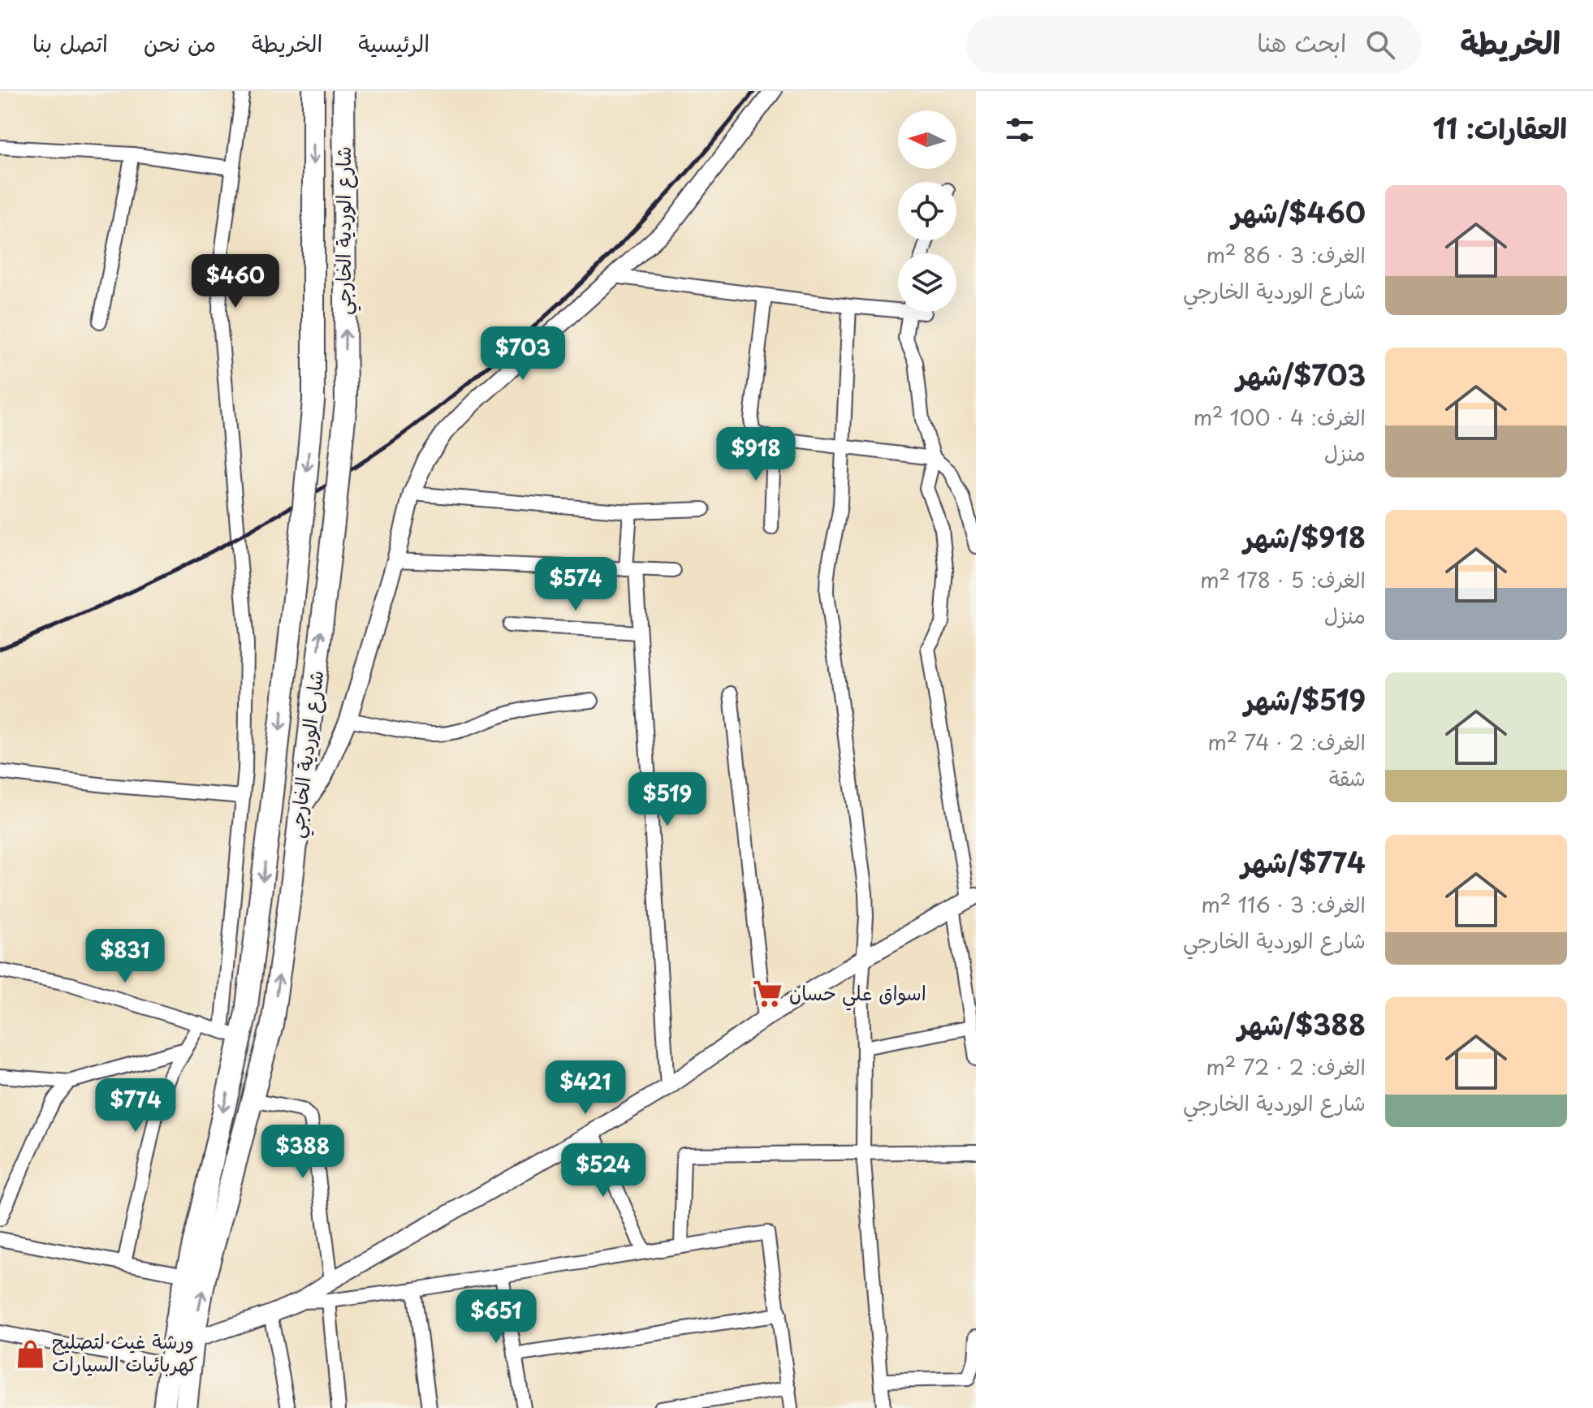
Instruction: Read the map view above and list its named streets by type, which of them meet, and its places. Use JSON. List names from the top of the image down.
{
  "streets": {
    "main road": ["شارع الوردية الخارجي"]
  },
  "places": {
    "supermarket": ["اسواق علي حسان"],
    "shop": ["ورشة غيث لتصليح كهربائيات السيارات"]
  },
  "north": "left",
  "page": {
    "header": "الخريطة",
    "search": "ابحث هنا",
    "nav": [
      "الرئيسية",
      "الخريطة",
      "من نحن",
      "اتصل بنا"
    ],
    "heading": "العقارات: 11",
    "list": [
      {
        "name": "$460/شهر",
        "note": "الغرف: 3 · 86 m² · شارع الوردية الخارجي"
      },
      {
        "name": "$703/شهر",
        "note": "الغرف: 4 · 100 m² · منزل"
      },
      {
        "name": "$918/شهر",
        "note": "الغرف: 5 · 178 m² · منزل"
      },
      {
        "name": "$519/شهر",
        "note": "الغرف: 2 · 74 m² · شقة"
      },
      {
        "name": "$774/شهر",
        "note": "الغرف: 3 · 116 m² · شارع الوردية الخارجي"
      },
      {
        "name": "$388/شهر",
        "note": "الغرف: 2 · 72 m² · شارع الوردية الخارجي"
      }
    ],
    "price": [
      "$460",
      "$703",
      "$918",
      "$574",
      "$519",
      "$831",
      "$421",
      "$774",
      "$388",
      "$524",
      "$651"
    ]
  }
}
